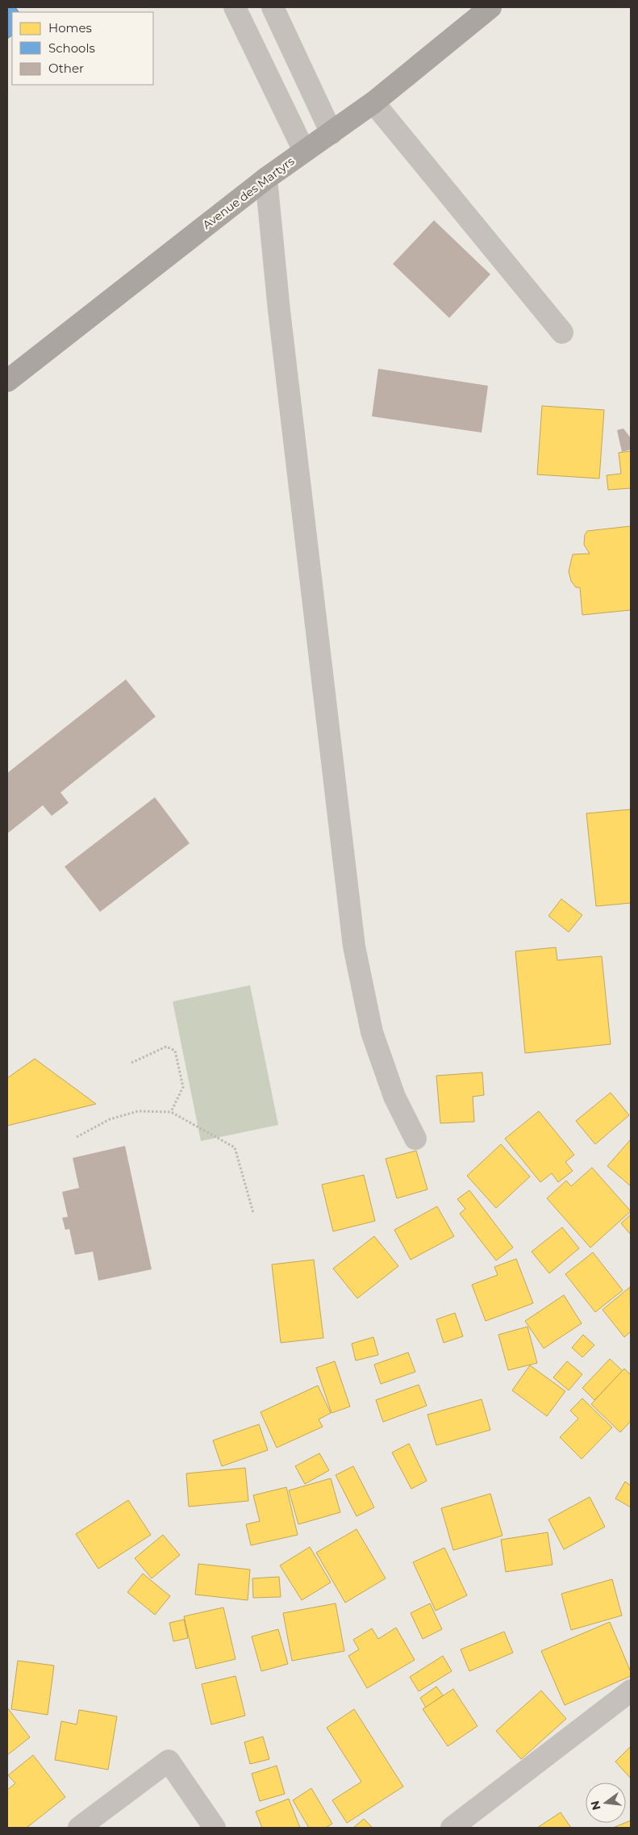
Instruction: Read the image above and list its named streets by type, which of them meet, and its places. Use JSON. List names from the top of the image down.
{
  "streets": {
    "main road": ["Avenue des Martyrs"]
  },
  "legend": ["Homes", "Schools", "Other"],
  "north": "left"
}
